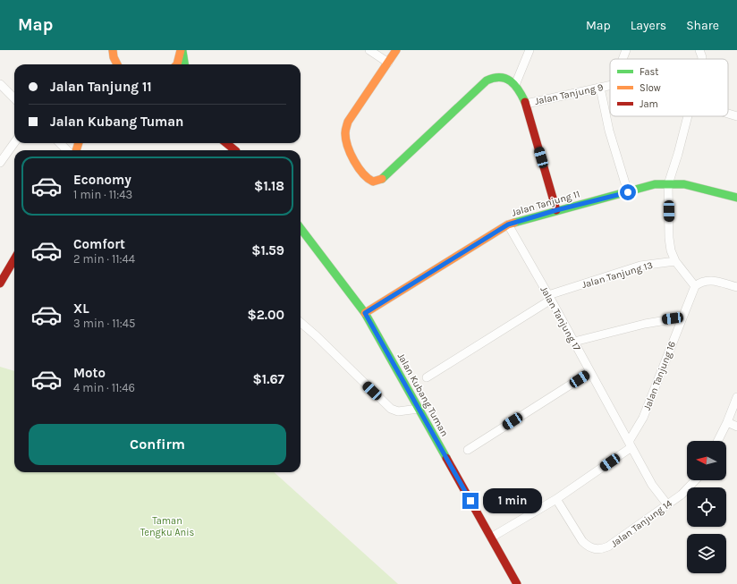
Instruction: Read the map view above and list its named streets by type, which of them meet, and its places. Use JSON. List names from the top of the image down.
{
  "streets": {
    "street": [
      "Jalan Tanjung 9",
      "Jalan Tanjung 11",
      "Jalan Tanjung 13",
      "Jalan Tanjung 17",
      "Jalan Tanjung 16",
      "Jalan Kubang Tuman",
      "Jalan Tanjung 14"
    ]
  },
  "crossings": [
    ["Jalan Tanjung 11", "Jalan Tanjung 17"],
    ["Jalan Tanjung 11", "Jalan Kubang Tuman"],
    ["Jalan Tanjung 13", "Jalan Tanjung 17"],
    ["Jalan Tanjung 17", "Jalan Tanjung 16"],
    ["Jalan Tanjung 17", "Jalan Tanjung 14"]
  ],
  "parks": ["Taman Tengku Anis"],
  "legend": ["Fast", "Slow", "Jam"],
  "north": "left",
  "page": {
    "header": "Map",
    "nav": ["Map", "Layers", "Share"],
    "banner": ["Jalan Tanjung 11", "Jalan Kubang Tuman"],
    "list": [
      {
        "name": "Economy",
        "note": "1 min · 11:43",
        "value": "$1.18"
      },
      {
        "name": "Comfort",
        "note": "2 min · 11:44",
        "value": "$1.59"
      },
      {
        "name": "XL",
        "note": "3 min · 11:45",
        "value": "$2.00"
      },
      {
        "name": "Moto",
        "note": "4 min · 11:46",
        "value": "$1.67"
      }
    ],
    "buttons": "Confirm",
    "bubble": "1 min"
  }
}
